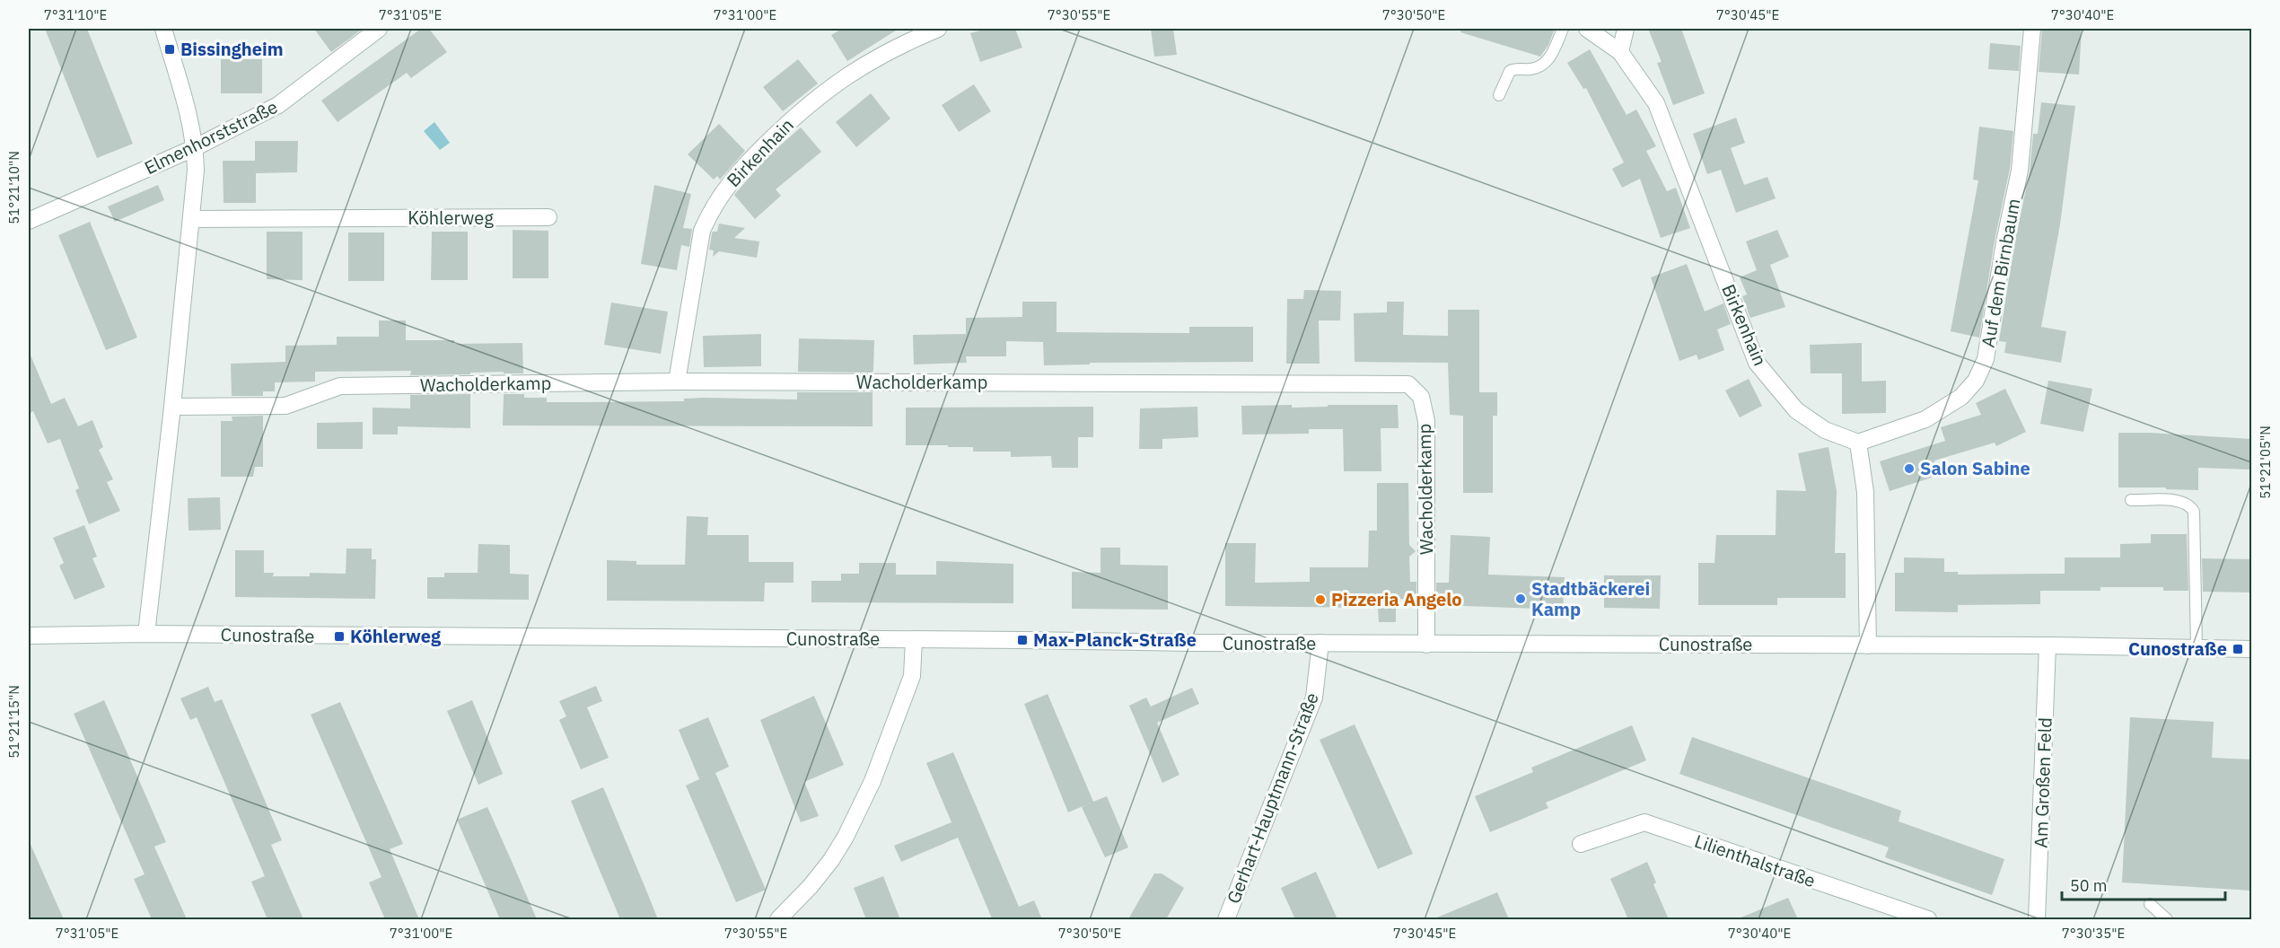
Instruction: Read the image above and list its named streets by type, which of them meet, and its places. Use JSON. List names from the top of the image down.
{
  "streets": {
    "street": [
      "Elmenhorststraße",
      "Birkenhain",
      "Köhlerweg",
      "Auf dem Birnbaum",
      "Wacholderkamp",
      "Cunostraße",
      "Am Großen Feld",
      "Gerhart-Hauptmann-Straße",
      "Lilienthalstraße"
    ]
  },
  "crossings": [
    ["Birkenhain", "Auf dem Birnbaum"],
    ["Birkenhain", "Wacholderkamp"],
    ["Wacholderkamp", "Cunostraße"],
    ["Cunostraße", "Am Großen Feld"],
    ["Cunostraße", "Gerhart-Hauptmann-Straße"]
  ],
  "places": {
    "transit": [
      "Bissingheim",
      "Köhlerweg",
      "Max-Planck-Straße",
      "Cunostraße"
    ],
    "other": ["Salon Sabine", "Stadtbäckerei Kamp", "Pizzeria Angelo"]
  },
  "scale_bar": "50 m",
  "coordinates": [
    "7°31'10\"E",
    "7°31'05\"E",
    "7°31'00\"E",
    "7°30'55\"E",
    "7°30'50\"E",
    "7°30'45\"E",
    "7°30'40\"E",
    "51°21'10\"N",
    "51°21'05\"N",
    "51°21'15\"N",
    "7°30'35\"E"
  ]
}
